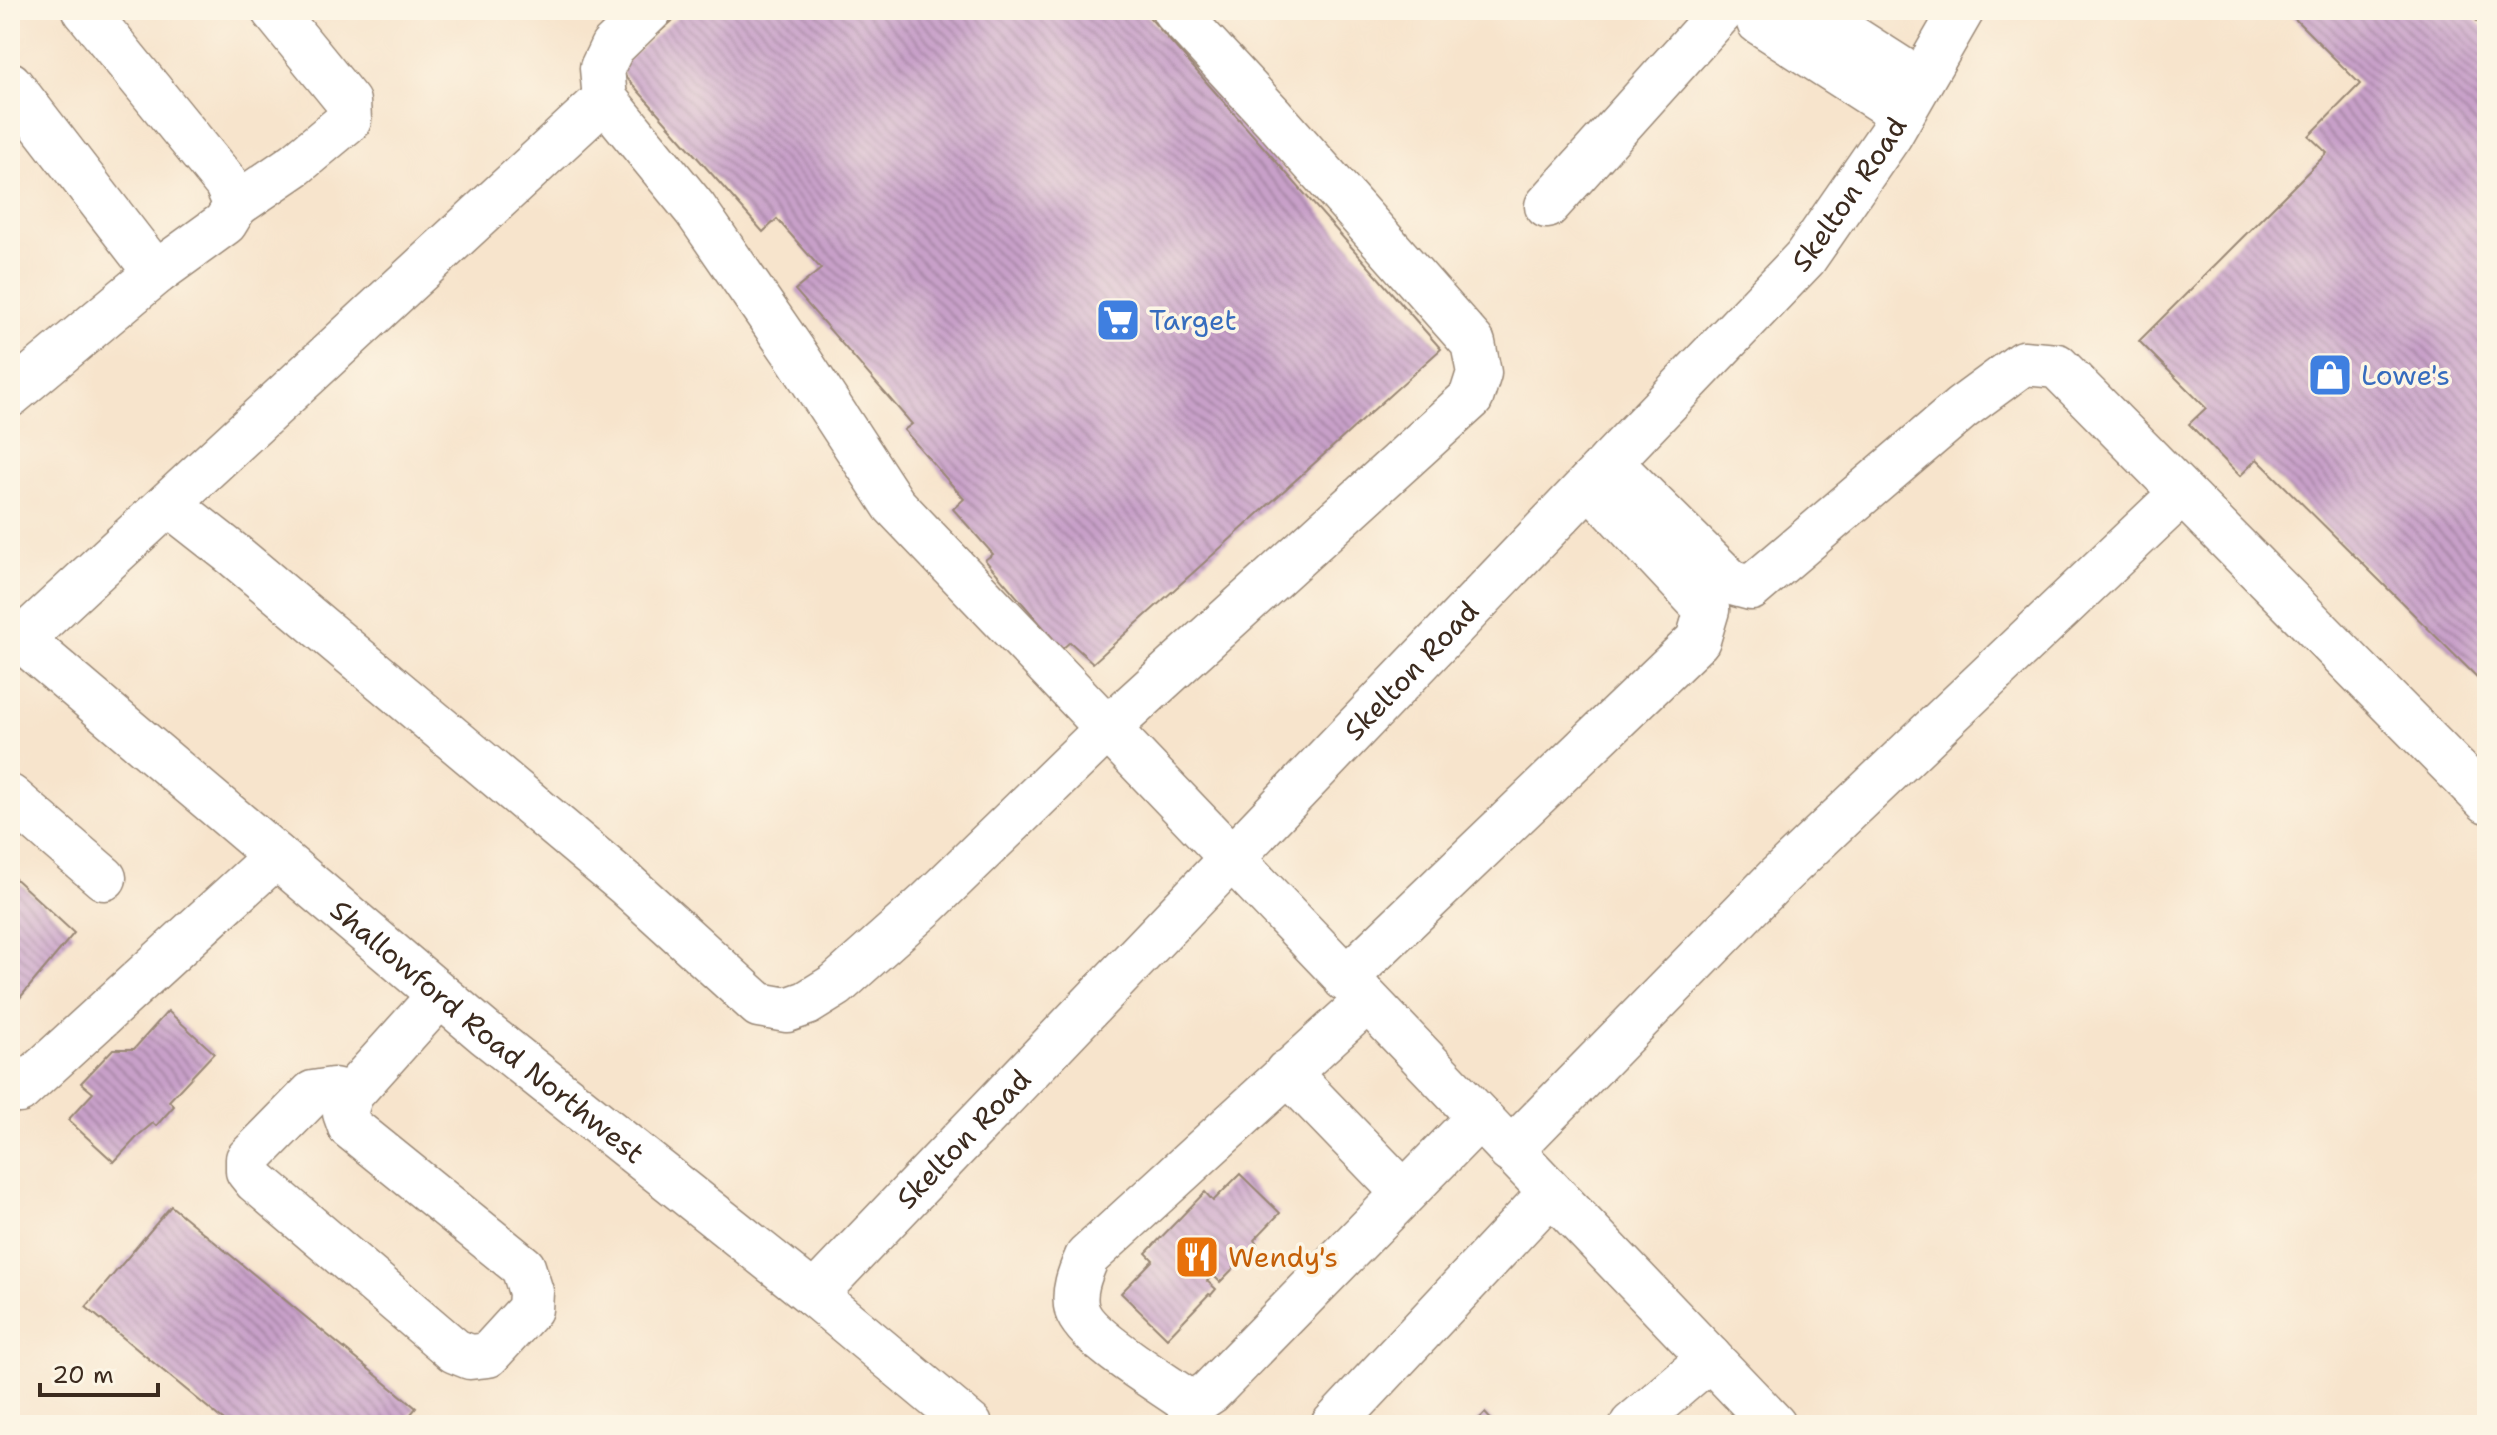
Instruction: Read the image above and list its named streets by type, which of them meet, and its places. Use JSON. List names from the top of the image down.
{
  "streets": {
    "street": ["Skelton Road", "Shallowford Road Northwest"]
  },
  "crossings": [
    ["Skelton Road", "Shallowford Road Northwest"]
  ],
  "places": {
    "supermarket": ["Target"],
    "shop": ["Lowe's"],
    "restaurant": ["Wendy's"]
  },
  "scale_bar": "20 m"
}
